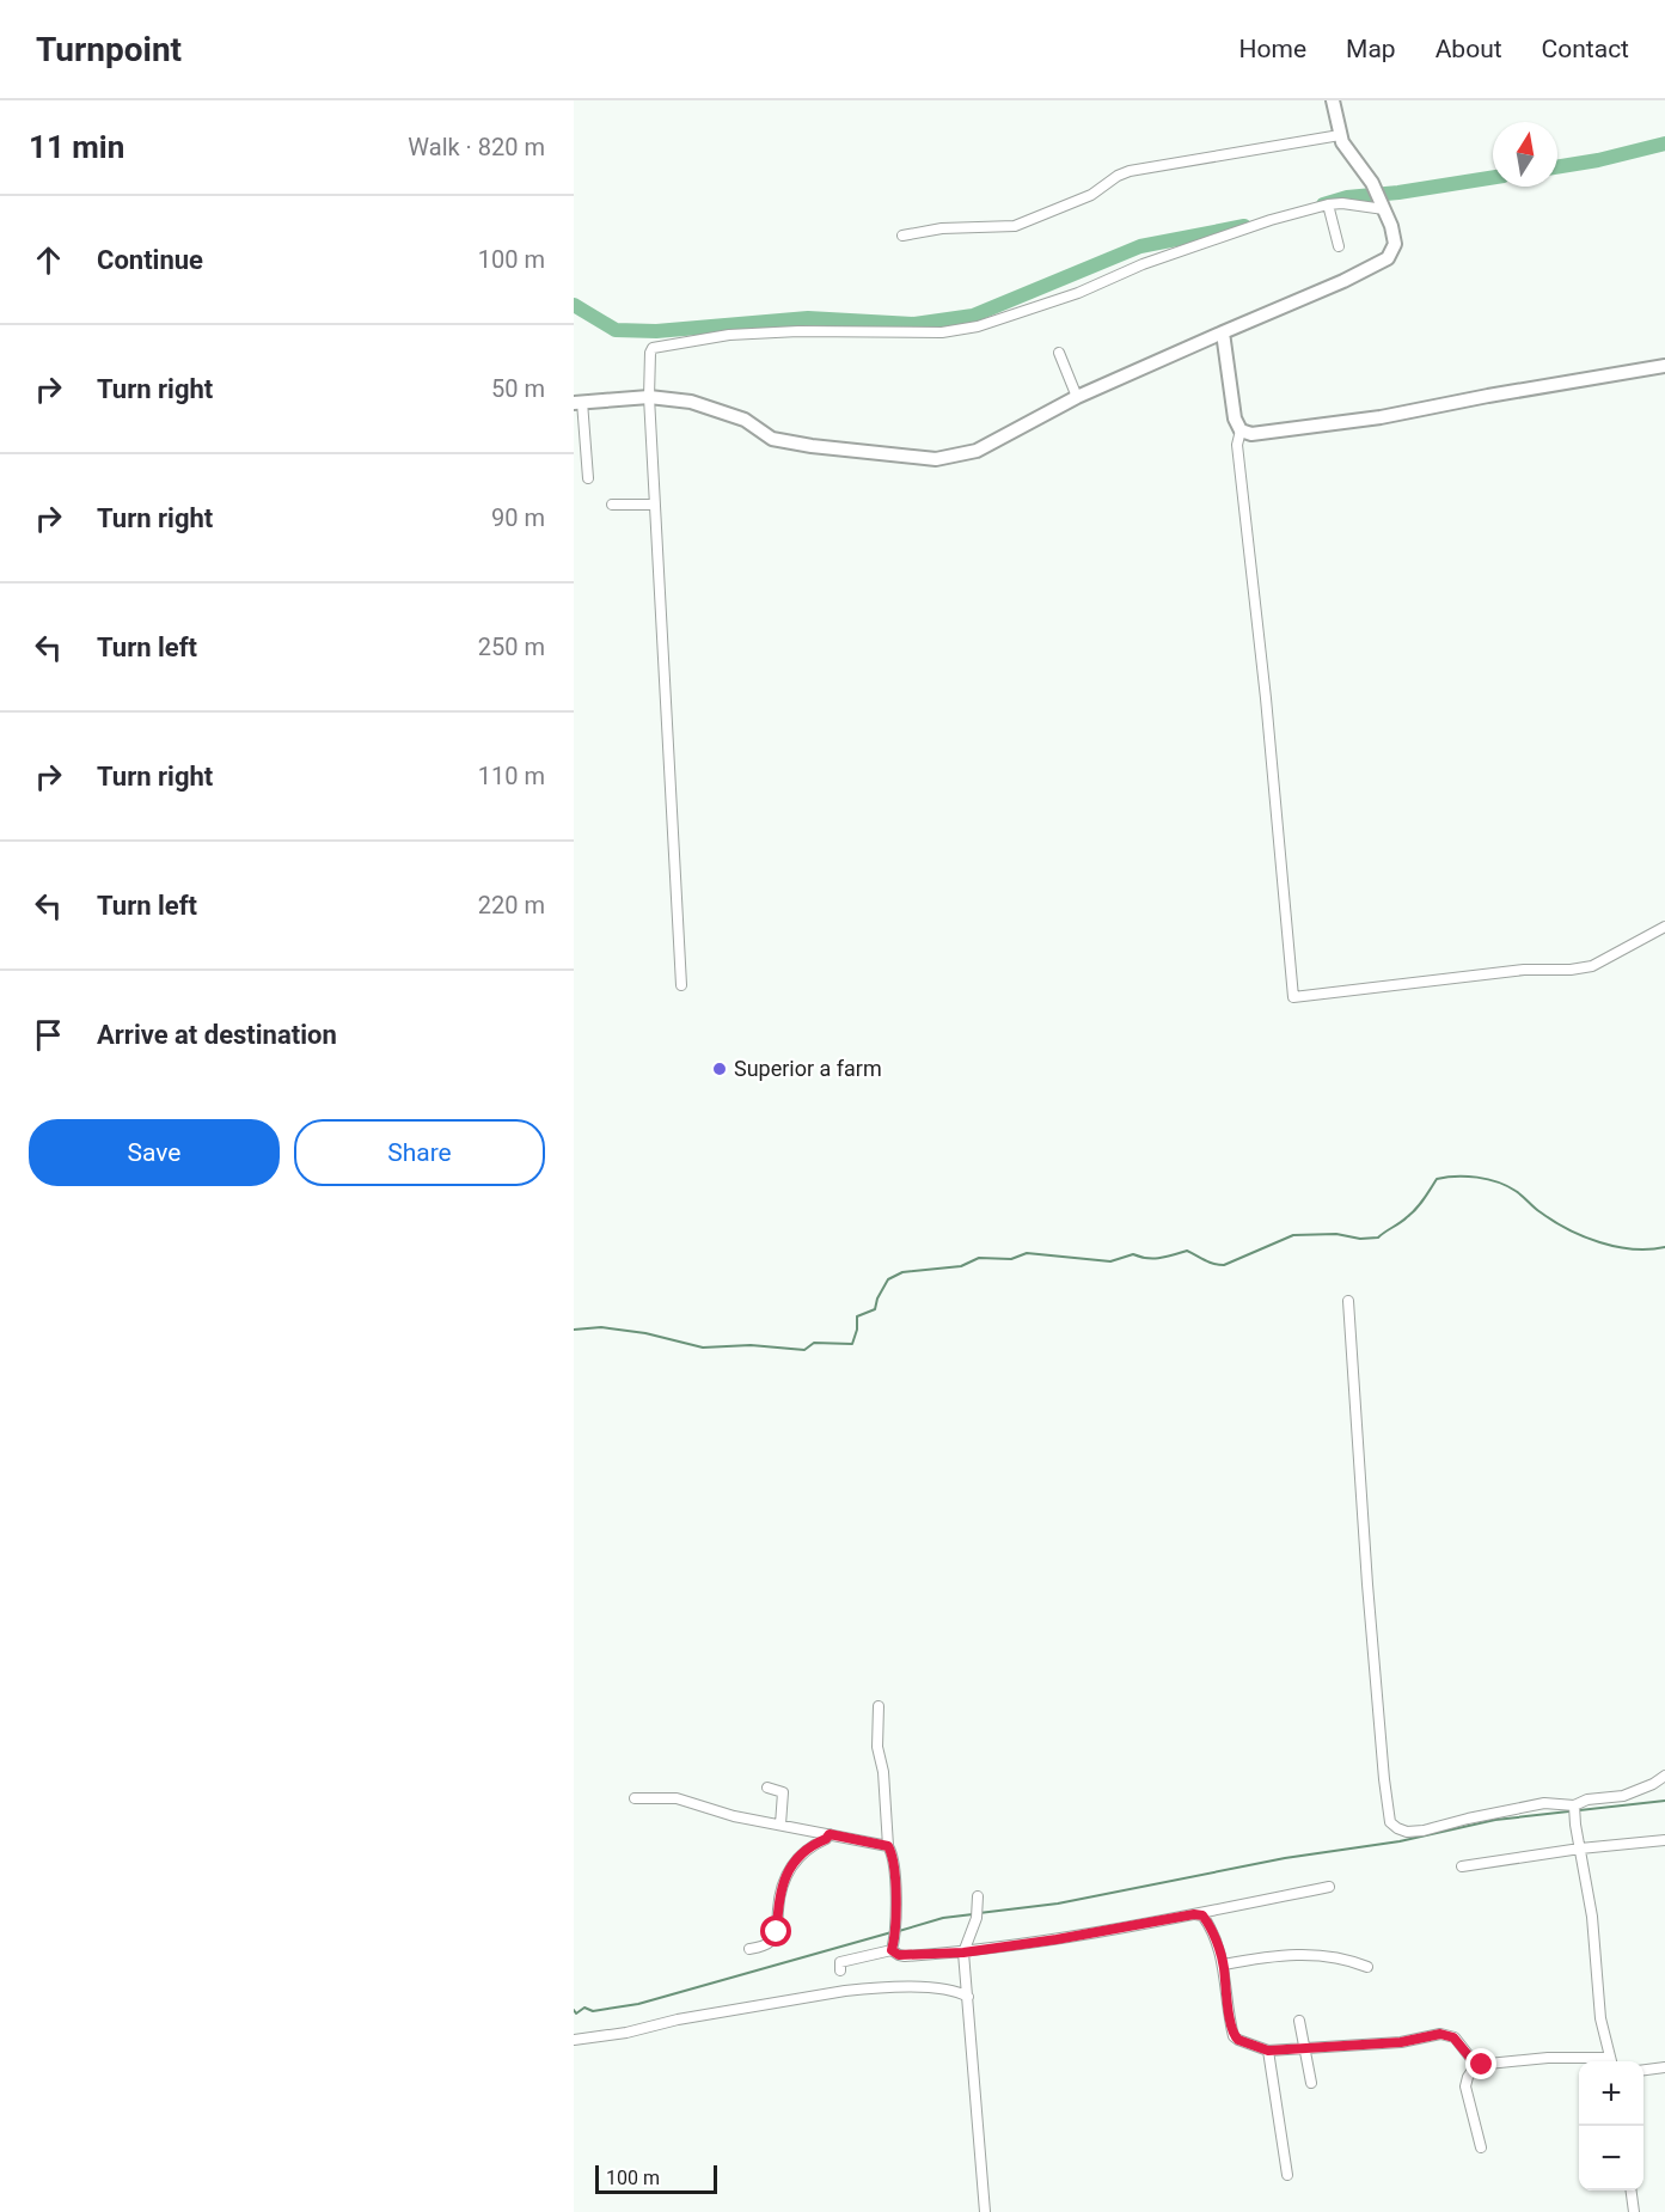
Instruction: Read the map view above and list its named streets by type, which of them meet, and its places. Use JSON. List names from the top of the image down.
{
  "places": ["Superior a farm"],
  "scale_bar": "100 m",
  "north": "top",
  "page": {
    "header": "Turnpoint",
    "nav": [
      "Home",
      "Map",
      "About",
      "Contact"
    ],
    "heading": ["11 min", "Walk · 820 m"],
    "list": [
      ["Continue", "100 m"],
      ["Turn right", "50 m"],
      ["Turn right", "90 m"],
      ["Turn left", "250 m"],
      ["Turn right", "110 m"],
      ["Turn left", "220 m"],
      "Arrive at destination"
    ],
    "buttons": ["Save", "Share"],
    "map_buttons": ["+", "−"],
    "scale": "100 m"
  }
}
